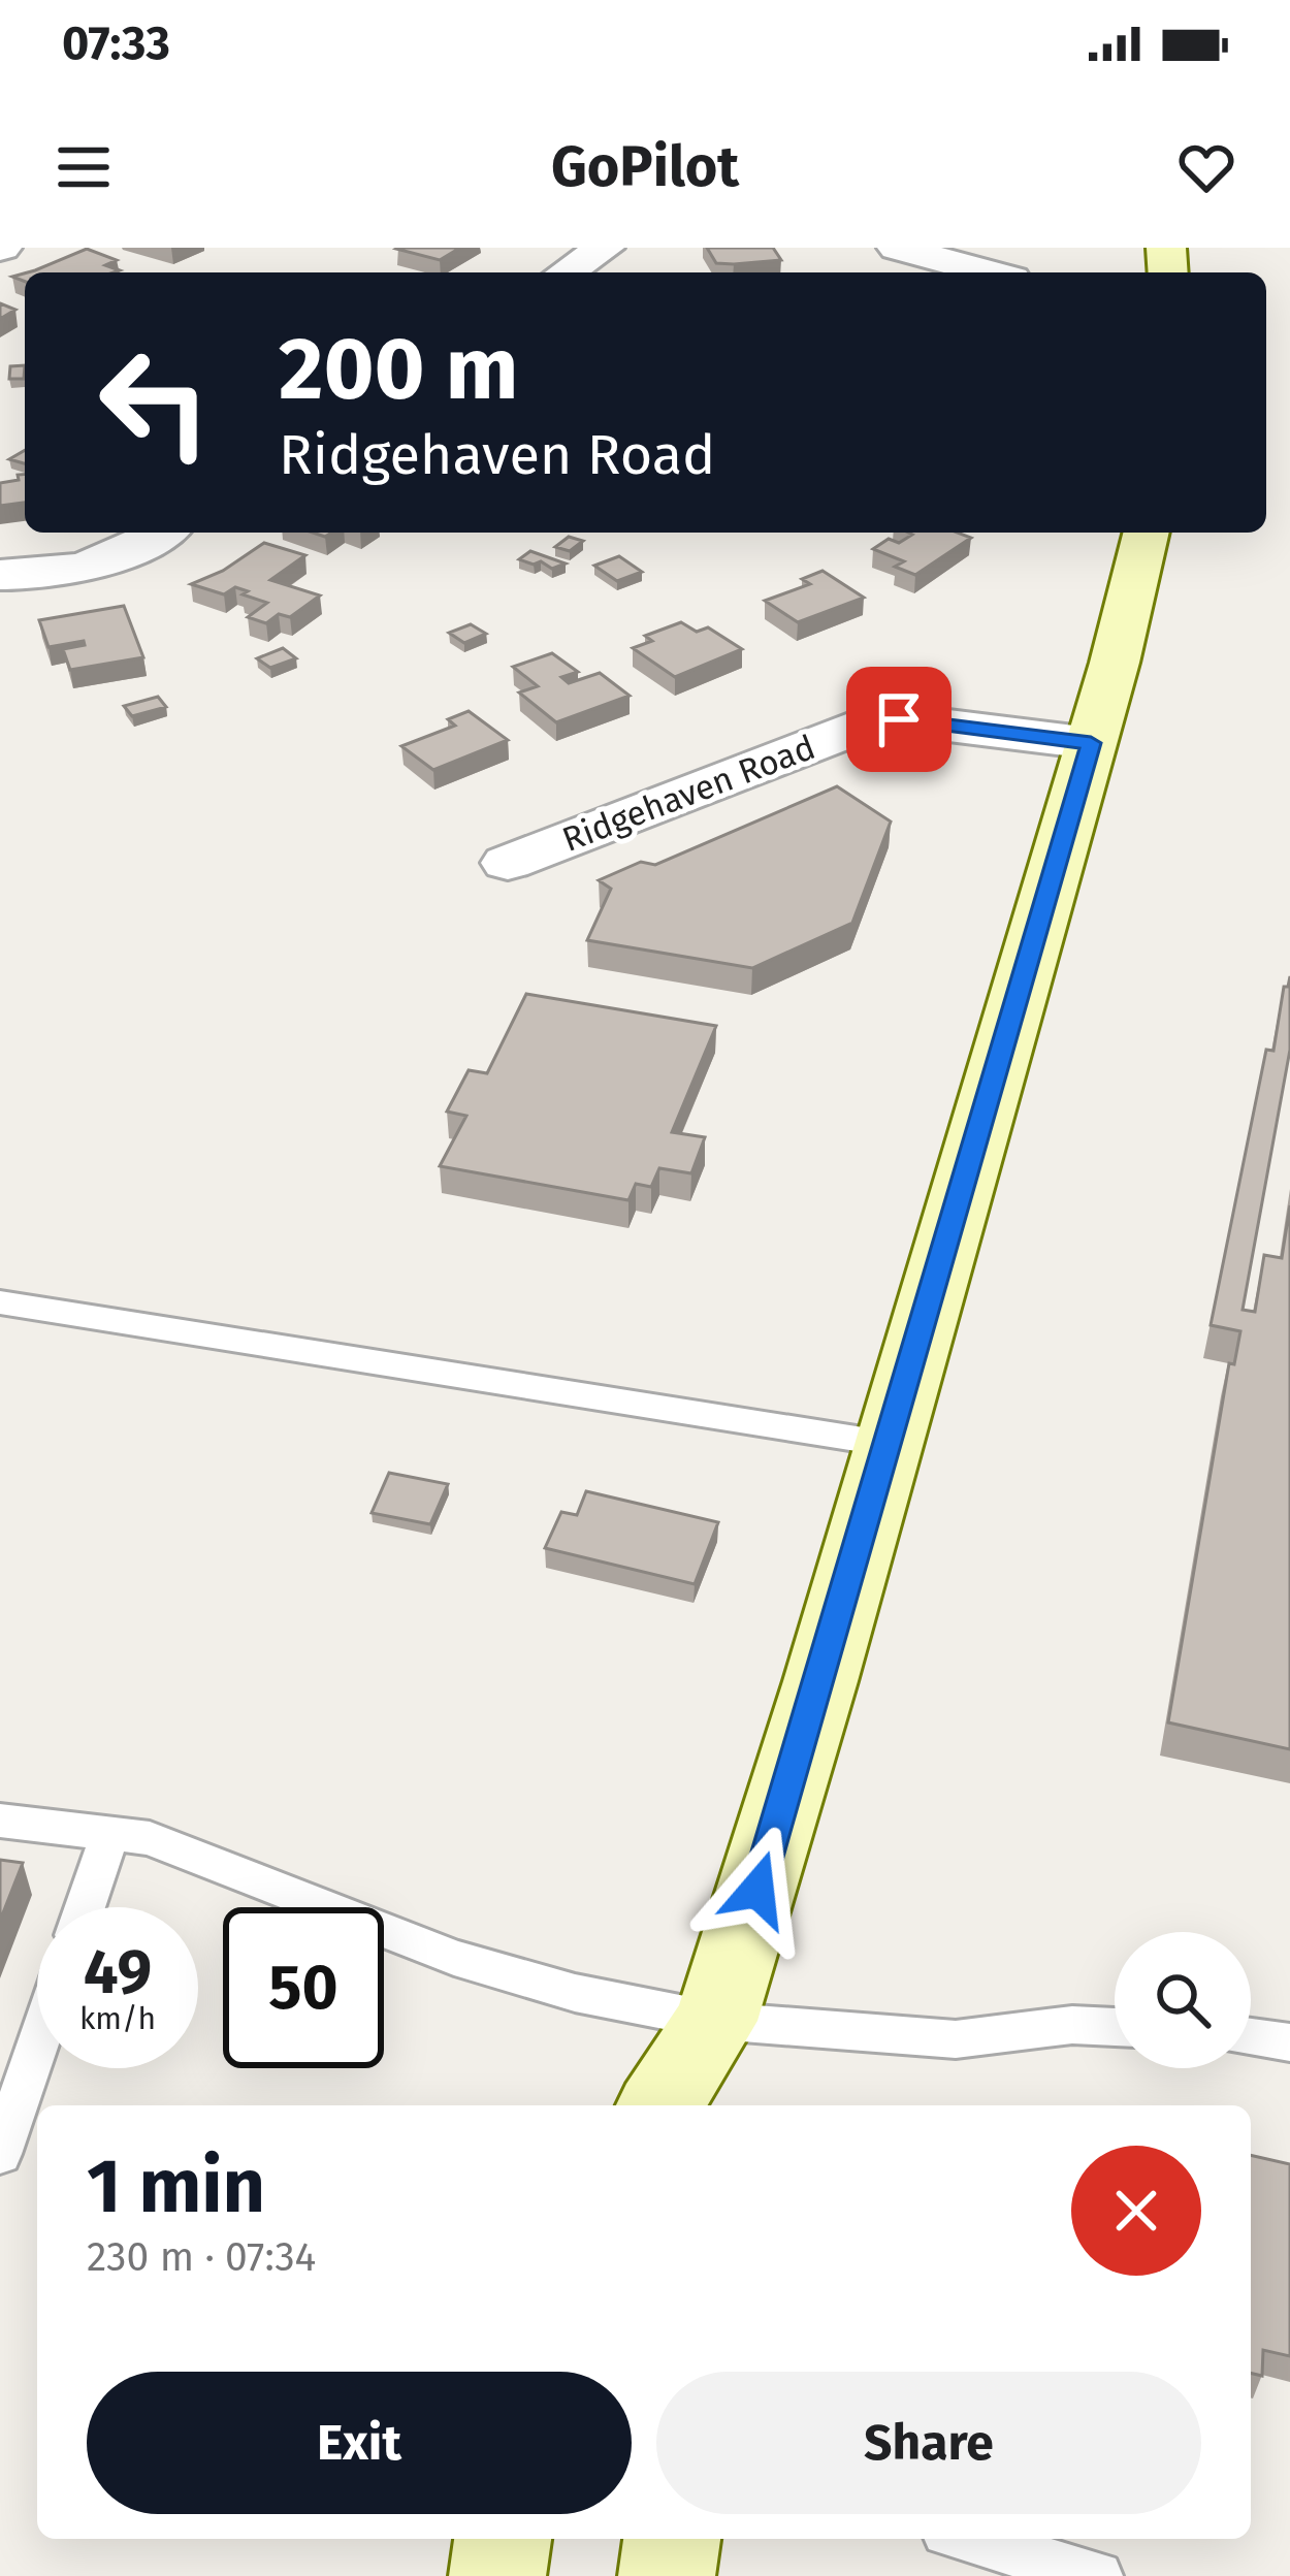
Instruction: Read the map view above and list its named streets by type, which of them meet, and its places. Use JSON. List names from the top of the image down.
{
  "streets": {
    "street": ["Ridgehaven Road"]
  },
  "page": {
    "status": "07:33",
    "header": "GoPilot",
    "turn": ["200 m", "Ridgehaven Road"],
    "speed": "49 km/h",
    "limit": "50",
    "heading": ["1 min", "230 m · 07:34"],
    "buttons": ["Exit", "Share"]
  }
}
